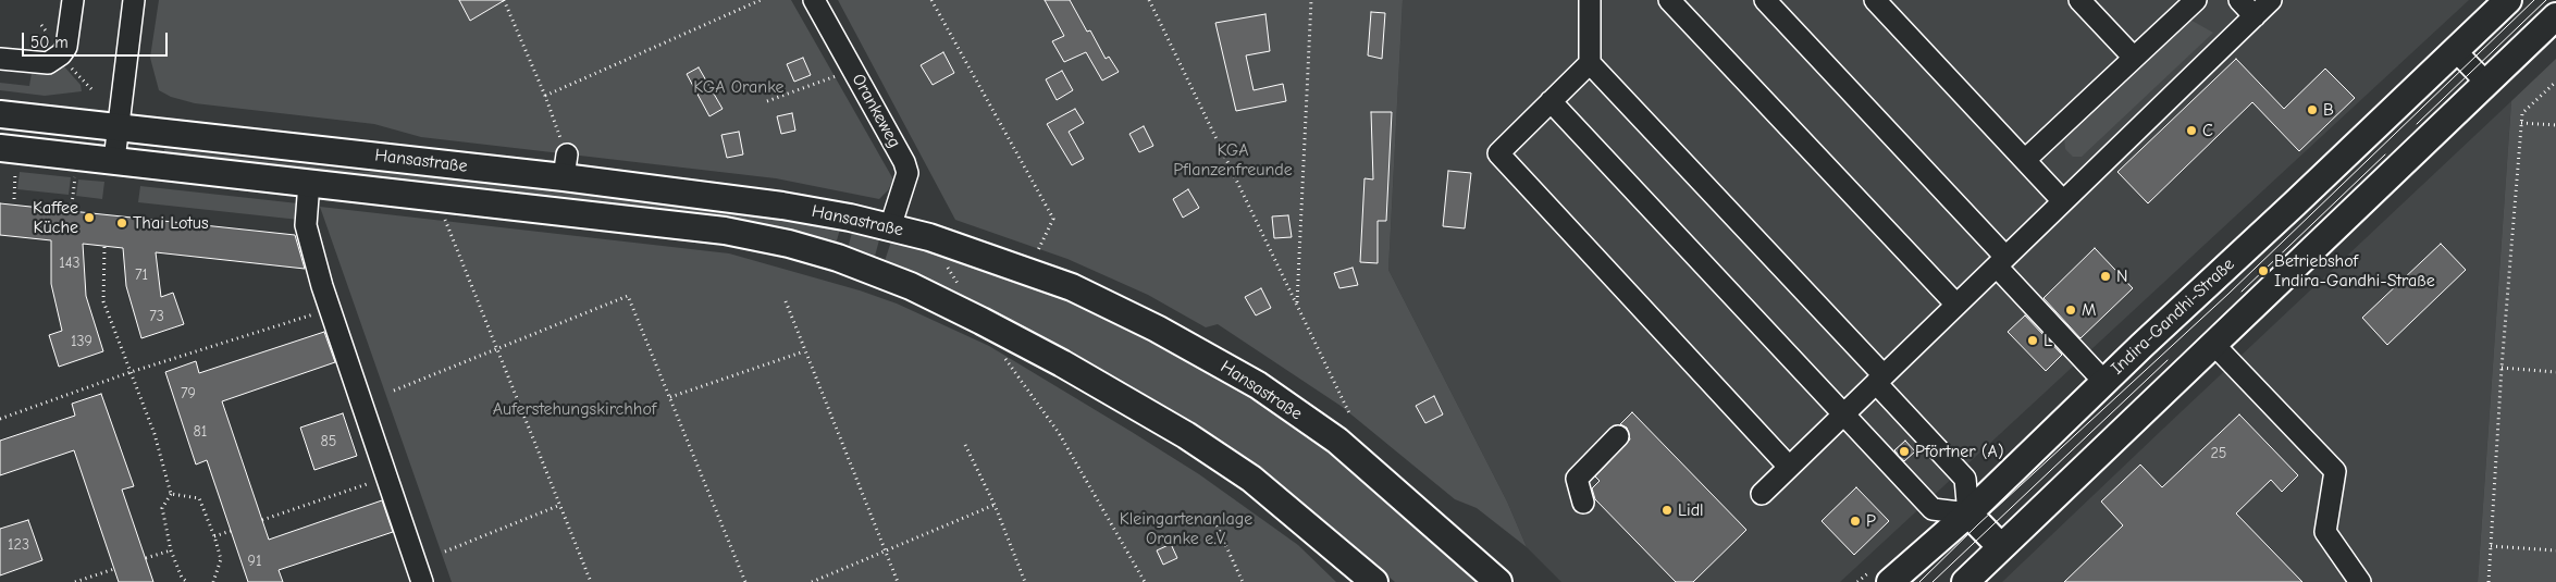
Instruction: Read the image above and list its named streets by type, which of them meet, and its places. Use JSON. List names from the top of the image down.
{
  "streets": {
    "main road": ["Hansastraße", "Indira-Gandhi-Straße"],
    "street": ["Orankeweg"]
  },
  "crossings": [
    ["Orankeweg", "Hansastraße"]
  ],
  "parks": [
    "KGA Oranke",
    "KGA Pflanzenfreunde",
    "Auferstehungskirchhof",
    "Kleingartenanlage Oranke e.V."
  ],
  "places": [
    "B",
    "C",
    "Kaffee Küche",
    "Thai Lotus",
    "Betriebshof Indira-Gandhi-Straße",
    "N",
    "M",
    "L",
    "Pförtner (A)",
    "Lidl",
    "P"
  ],
  "house_numbers": [
    "143",
    "71",
    "73",
    "139",
    "79",
    "81",
    "85",
    "25",
    "123",
    "91"
  ],
  "scale_bar": "50 m"
}
